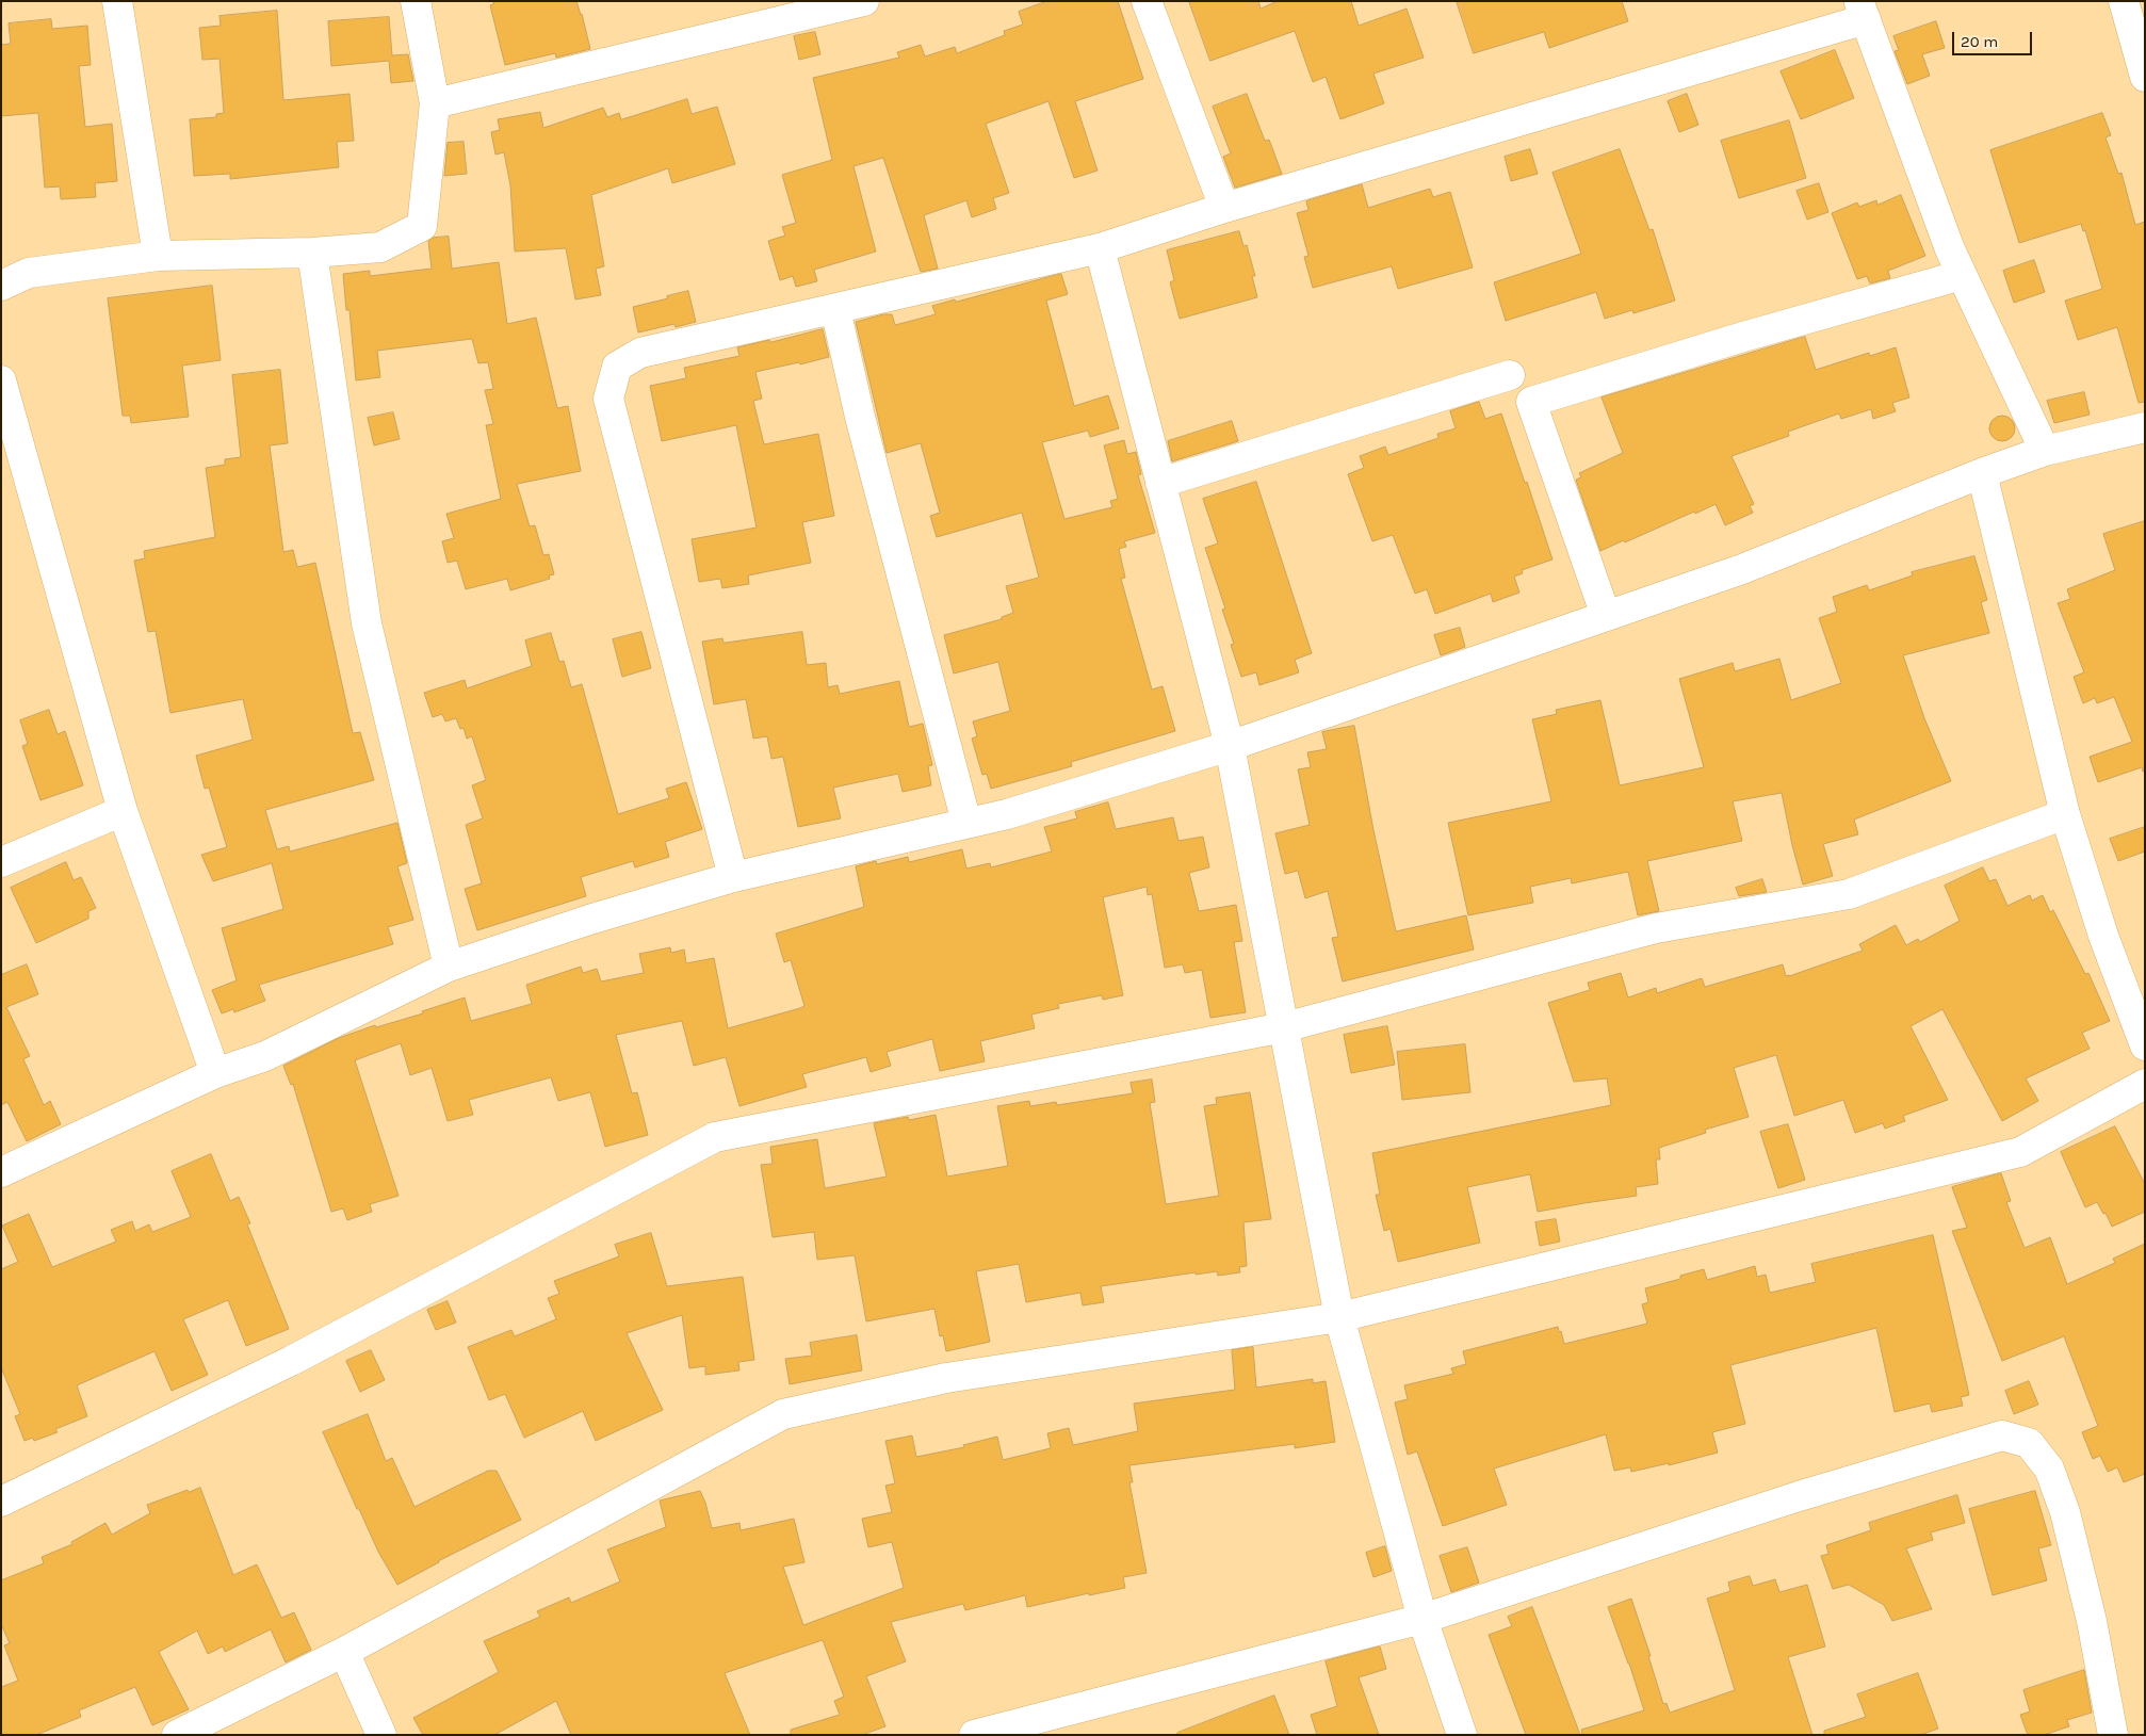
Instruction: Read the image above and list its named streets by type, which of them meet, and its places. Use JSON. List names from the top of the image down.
{
  "scale_bar": "20 m"
}
